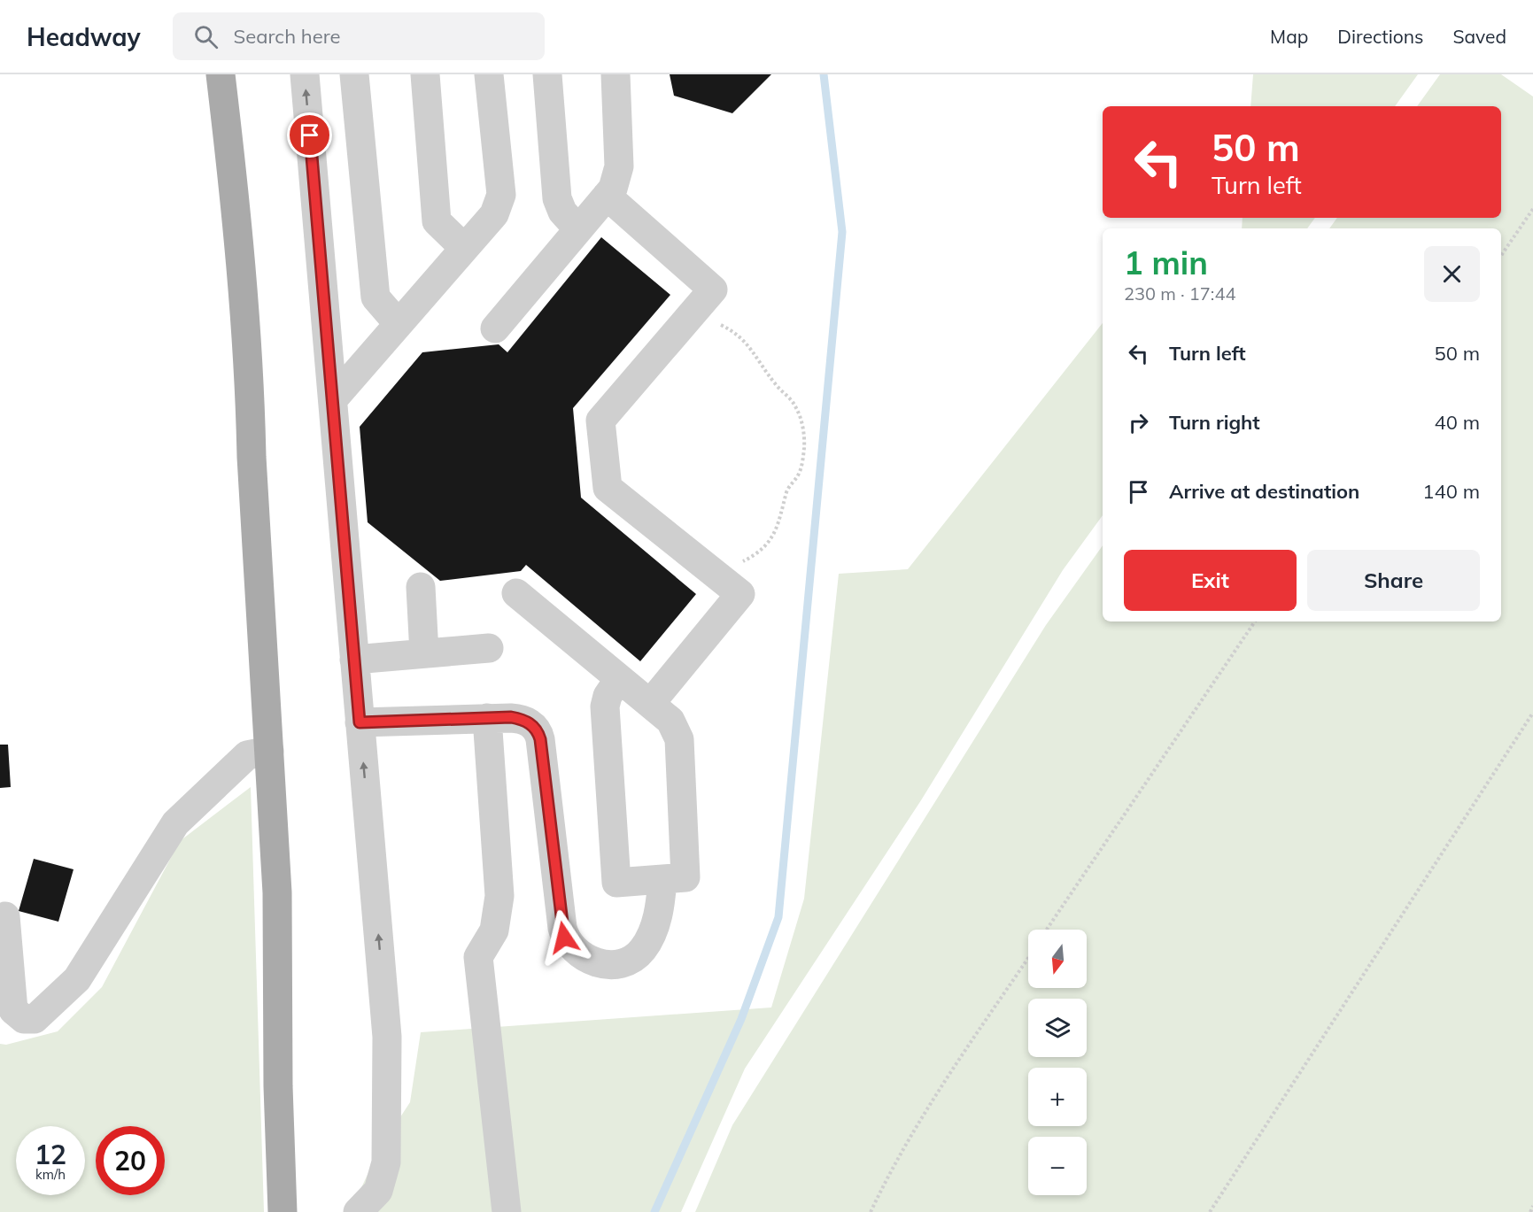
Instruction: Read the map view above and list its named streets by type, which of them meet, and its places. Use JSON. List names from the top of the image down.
{
  "north": "bottom",
  "page": {
    "header": "Headway",
    "search": "Search here",
    "nav": ["Map", "Directions", "Saved"],
    "turn": ["50 m", "Turn left"],
    "heading": ["1 min", "230 m · 17:44"],
    "list": [
      {
        "name": "Turn left",
        "value": "50 m"
      },
      {
        "name": "Turn right",
        "value": "40 m"
      },
      {
        "name": "Arrive at destination",
        "value": "140 m"
      }
    ],
    "buttons": ["Exit", "Share"],
    "map_buttons": ["+", "−"],
    "speed": "12 km/h",
    "limit": "20"
  }
}
